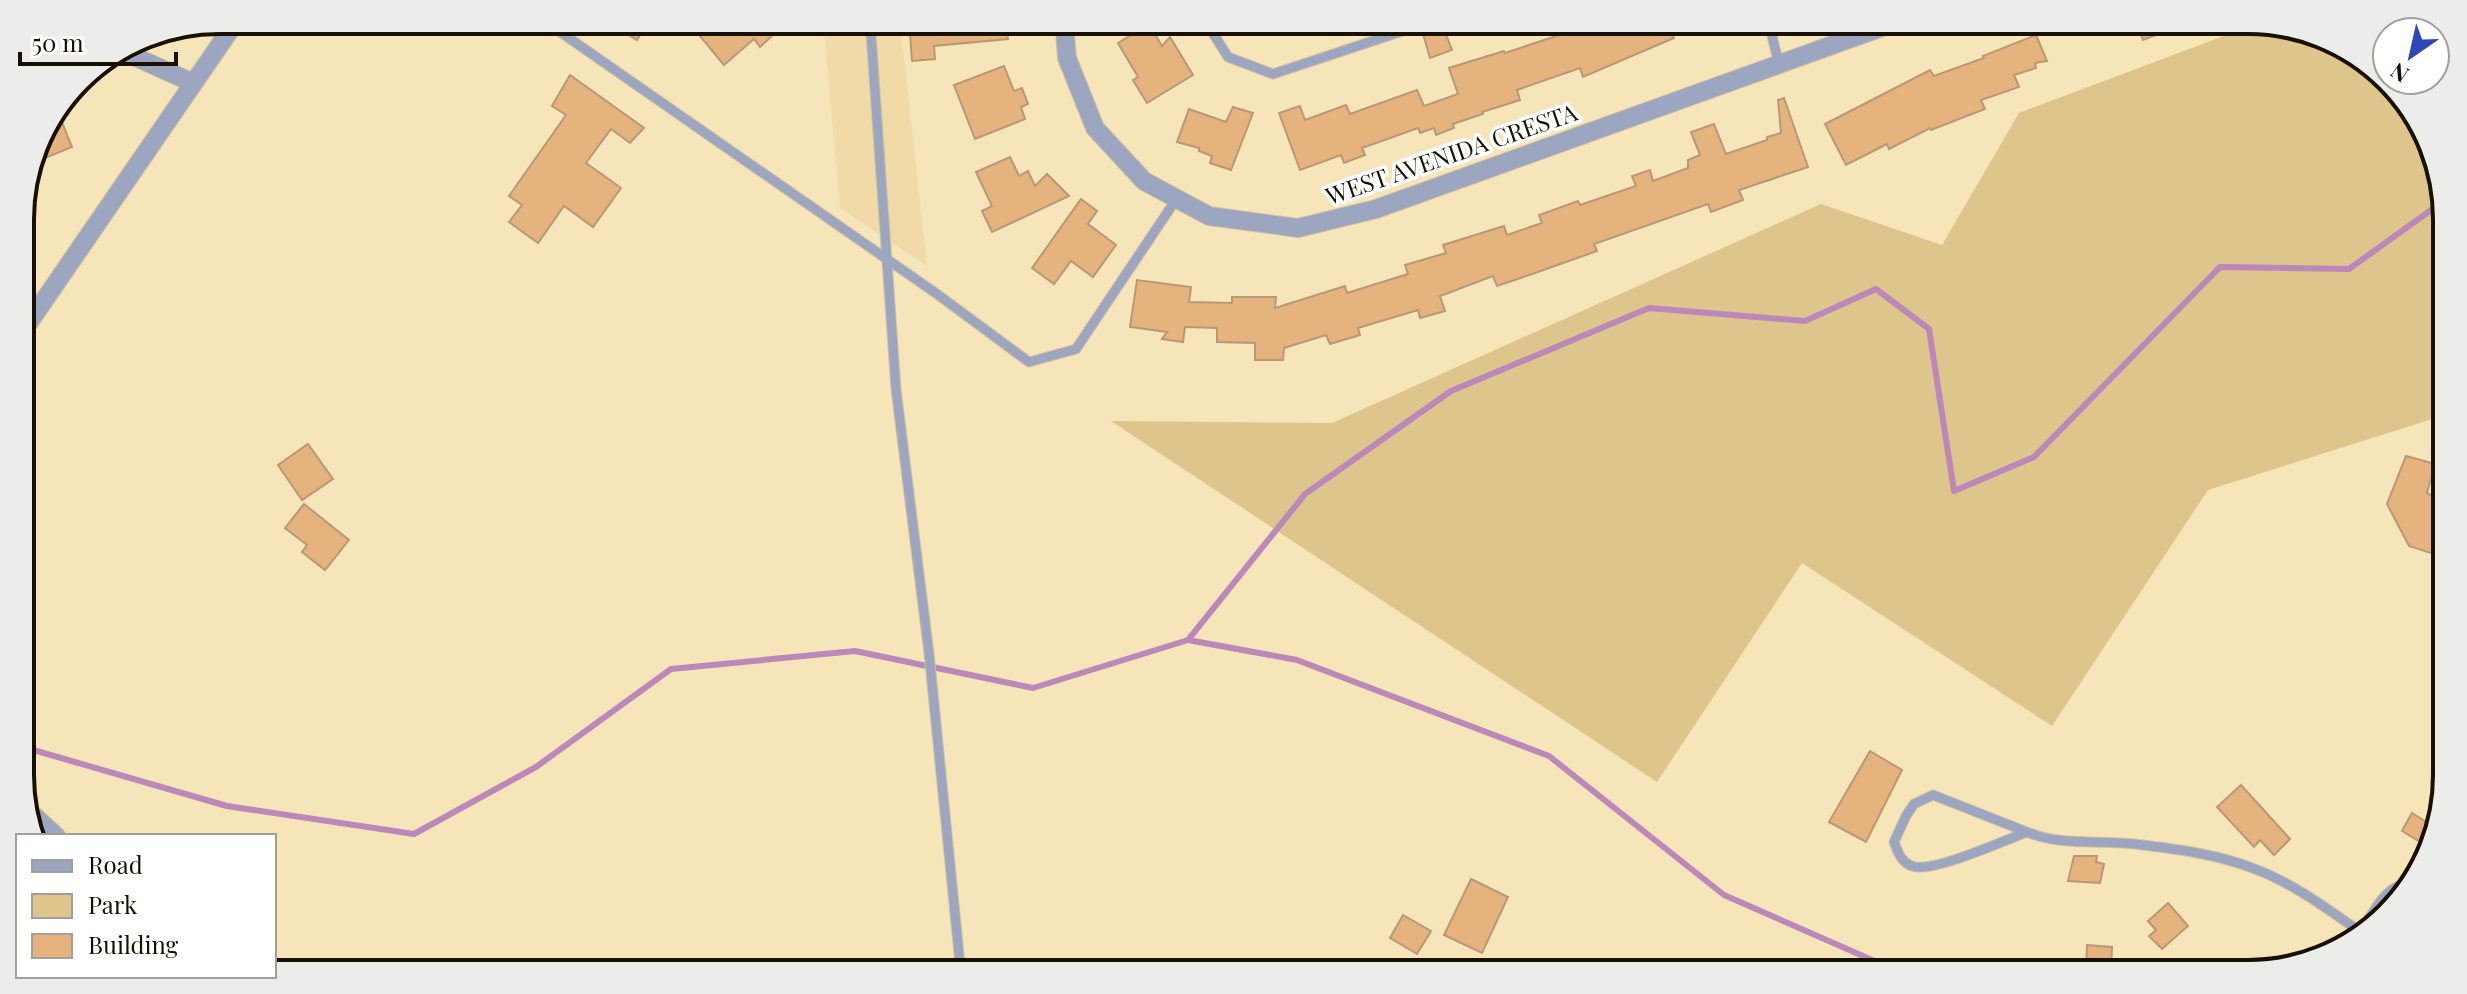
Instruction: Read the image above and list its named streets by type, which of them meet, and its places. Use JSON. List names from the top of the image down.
{
  "streets": {
    "street": ["WEST AVENIDA CRESTA"]
  },
  "legend": ["Road", "Park", "Building"],
  "scale_bar": "50 m",
  "north": "bottom left"
}
